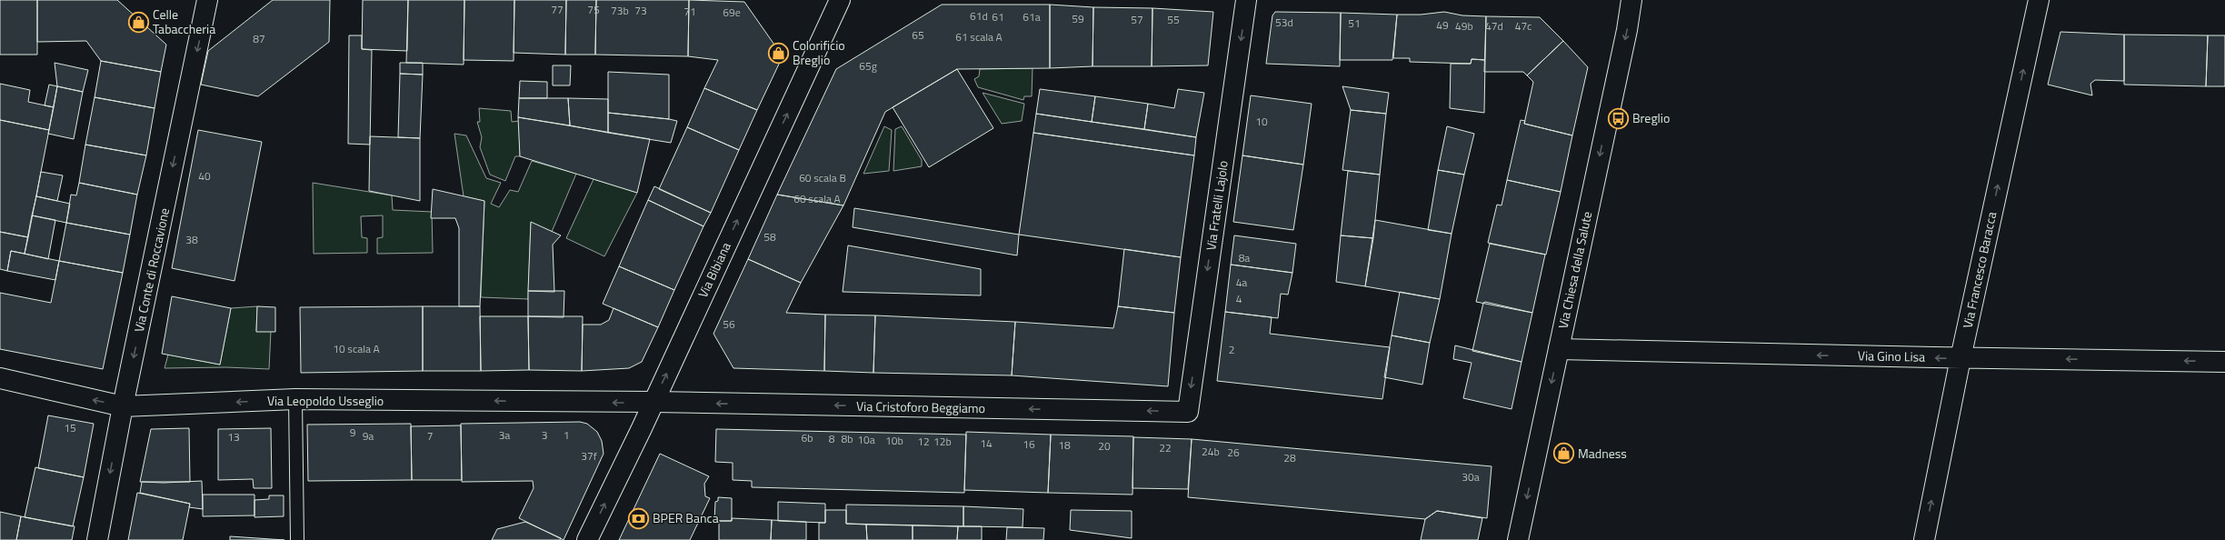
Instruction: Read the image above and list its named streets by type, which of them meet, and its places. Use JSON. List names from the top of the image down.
{
  "streets": {
    "street": [
      "Via Fratelli Lajolo",
      "Via Conte di Roccavione",
      "Via Bibiana",
      "Via Chiesa della Salute",
      "Via Francesco Baracca",
      "Via Gino Lisa",
      "Via Leopoldo Usseglio",
      "Via Cristoforo Beggiamo"
    ]
  },
  "crossings": [
    ["Via Fratelli Lajolo", "Via Cristoforo Beggiamo"],
    ["Via Conte di Roccavione", "Via Leopoldo Usseglio"],
    ["Via Bibiana", "Via Leopoldo Usseglio"],
    ["Via Bibiana", "Via Cristoforo Beggiamo"],
    ["Via Chiesa della Salute", "Via Gino Lisa"],
    ["Via Francesco Baracca", "Via Gino Lisa"],
    ["Via Leopoldo Usseglio", "Via Cristoforo Beggiamo"]
  ],
  "one_way": [
    "Via Fratelli Lajolo",
    "Via Conte di Roccavione",
    "Via Bibiana",
    "Via Chiesa della Salute",
    "Via Francesco Baracca",
    "Via Gino Lisa",
    "Via Leopoldo Usseglio",
    "Via Cristoforo Beggiamo"
  ],
  "places": {
    "shop": ["Celle Tabaccheria", "Colorificio Breglio", "Madness"],
    "bus stop": ["Breglio"],
    "bank": ["BPER Banca"]
  },
  "house_numbers": [
    "77",
    "75",
    "73b",
    "73",
    "71",
    "69e",
    "61d",
    "61",
    "61a",
    "59",
    "57",
    "55",
    "53d",
    "51",
    "49",
    "49b",
    "47d",
    "47c",
    "65",
    "61 scala A",
    "87",
    "65g",
    "10",
    "40",
    "60 scala B",
    "60 scala A",
    "58",
    "38",
    "8a",
    "4a",
    "4",
    "56",
    "10 scala A",
    "2",
    "15",
    "9",
    "3a",
    "3",
    "1",
    "9a",
    "7",
    "13",
    "6b",
    "8",
    "8b",
    "10a",
    "10b",
    "12",
    "12b",
    "14",
    "16",
    "18",
    "20",
    "22",
    "24b",
    "26",
    "37f",
    "28",
    "30a"
  ]
}
